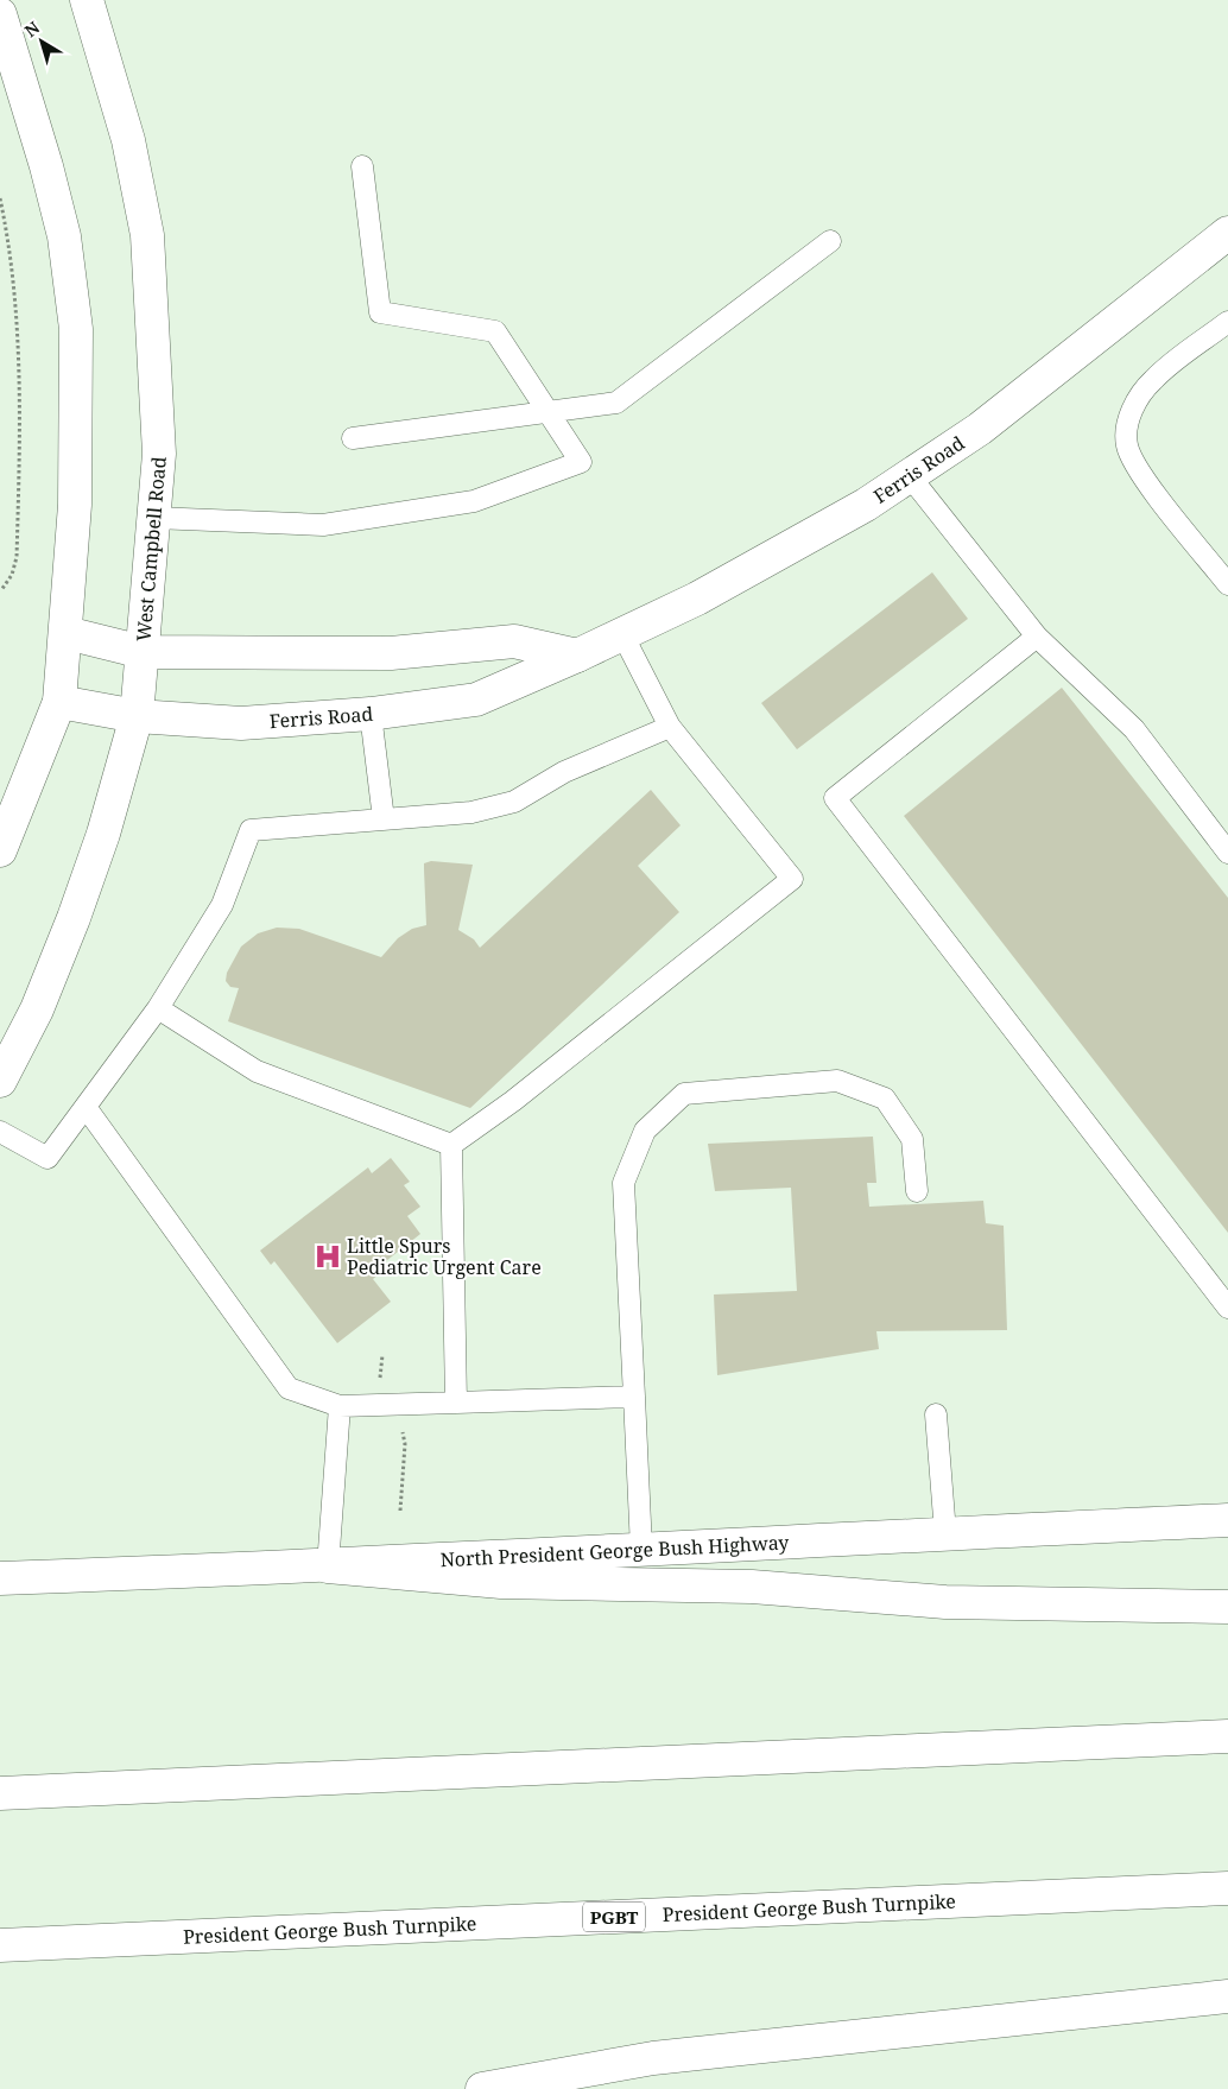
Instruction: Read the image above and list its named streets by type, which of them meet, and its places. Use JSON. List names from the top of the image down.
{
  "streets": {
    "main road": [
      "Ferris Road",
      "West Campbell Road",
      "North President George Bush Highway",
      "President George Bush Turnpike",
      "PGBT"
    ]
  },
  "crossings": [
    ["Ferris Road", "West Campbell Road"]
  ],
  "places": {
    "hospital": ["Little Spurs Pediatric Urgent Care"]
  },
  "north": "top left"
}
